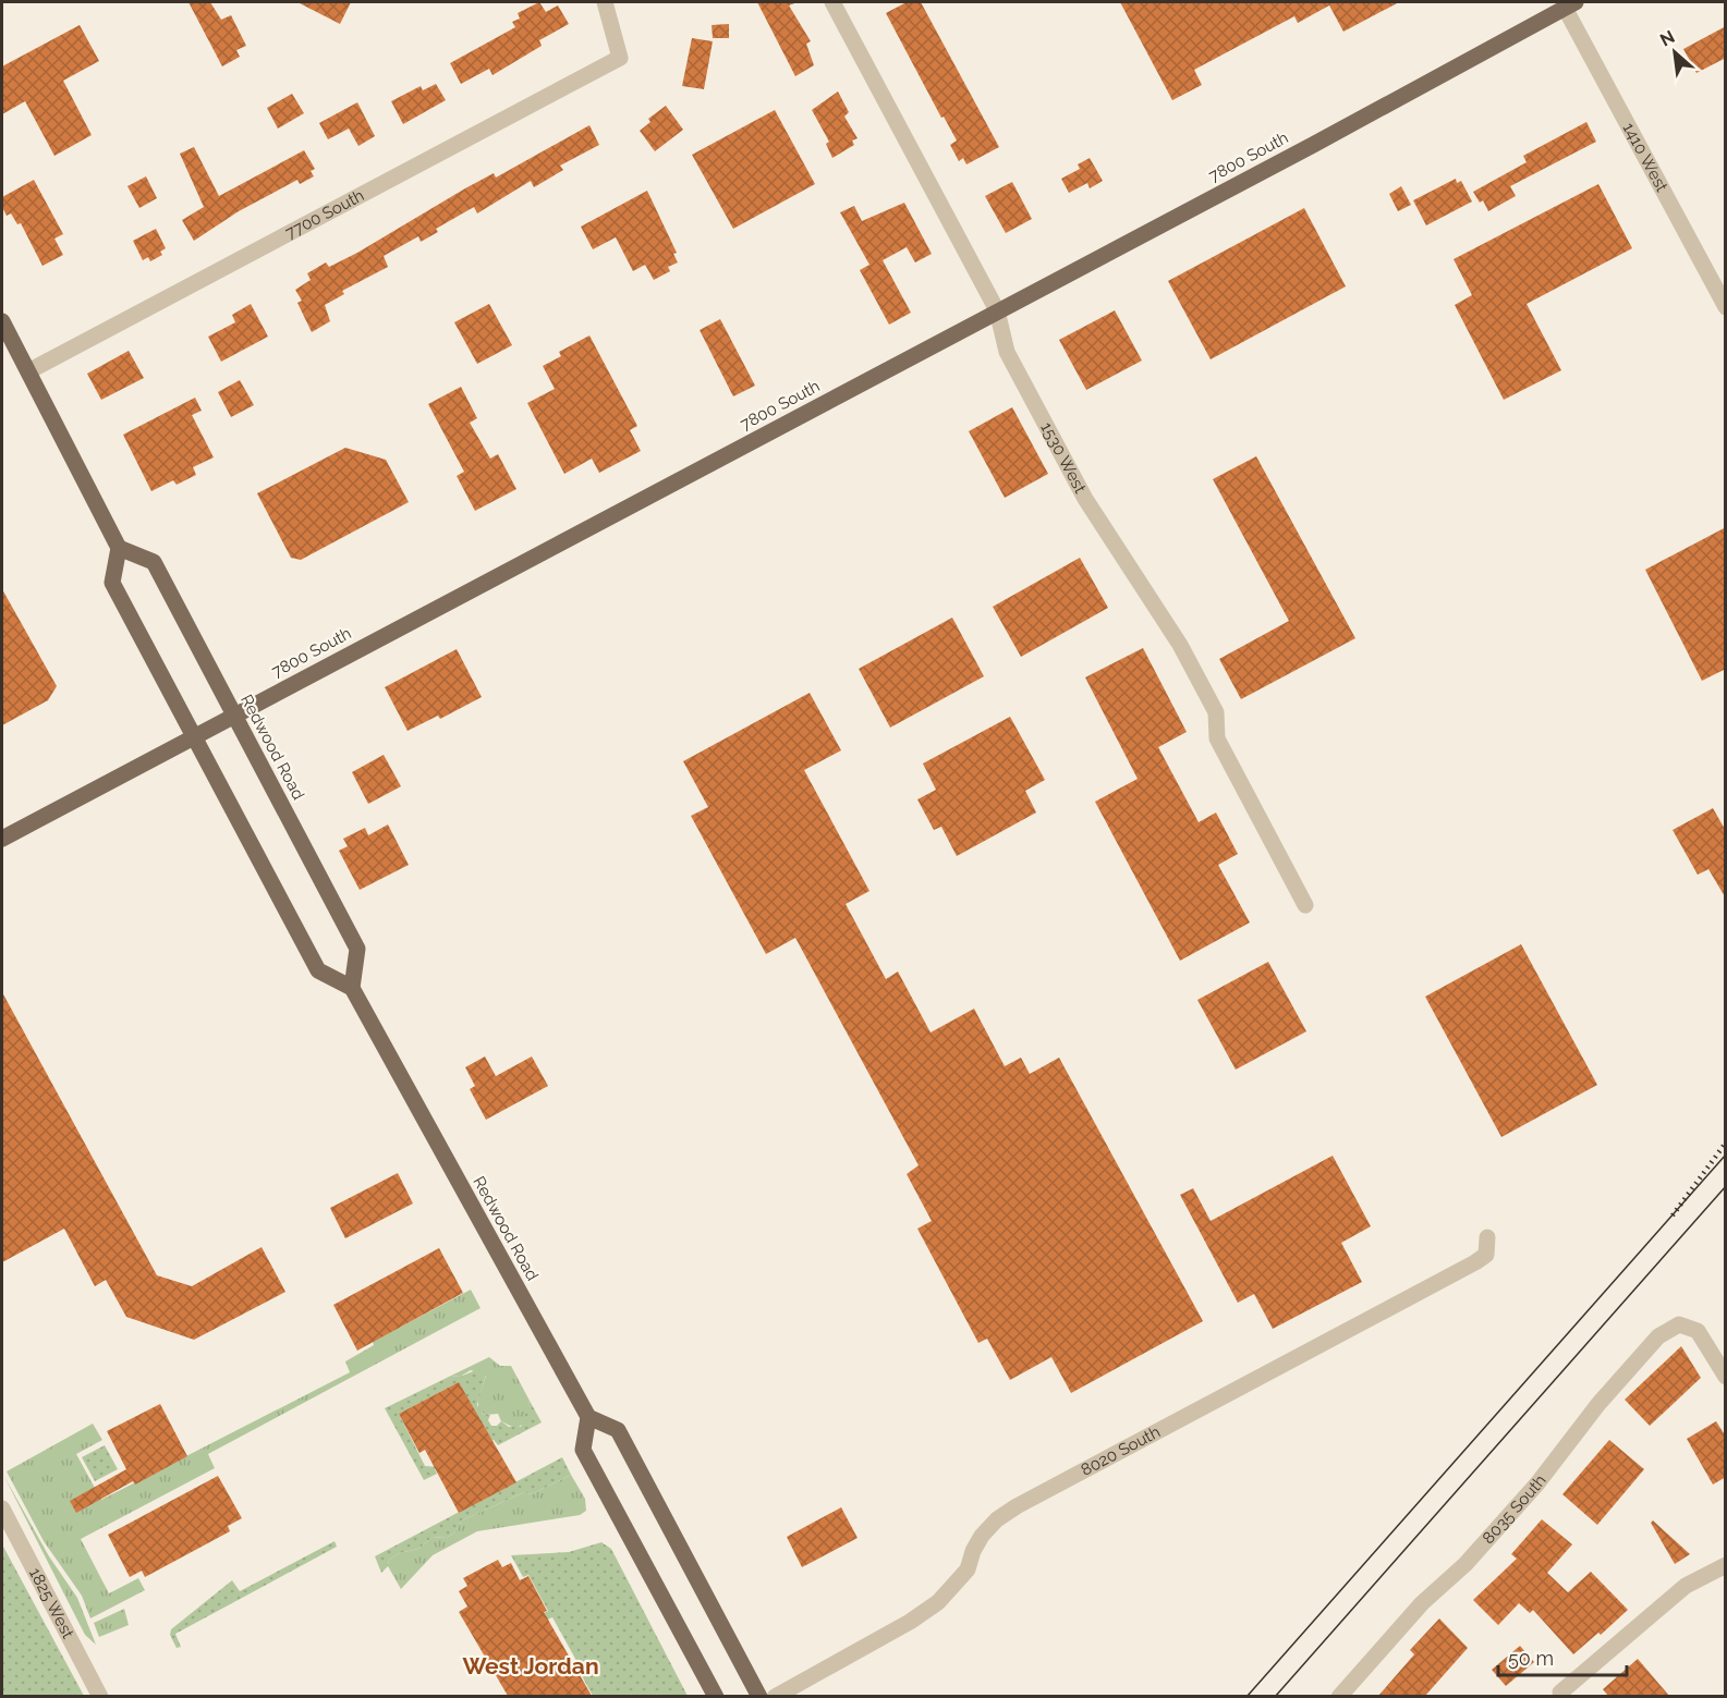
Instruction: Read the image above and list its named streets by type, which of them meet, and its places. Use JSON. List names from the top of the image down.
{
  "streets": {
    "main road": ["7800 South", "Redwood Road"],
    "street": [
      "1410 West",
      "7700 South",
      "1530 West",
      "8020 South",
      "8035 South",
      "1825 West"
    ]
  },
  "crossings": [
    ["7800 South", "1410 West"],
    ["7800 South", "1530 West"],
    ["7800 South", "Redwood Road"]
  ],
  "districts": ["West Jordan"],
  "scale_bar": "50 m",
  "north": "top left"
}
